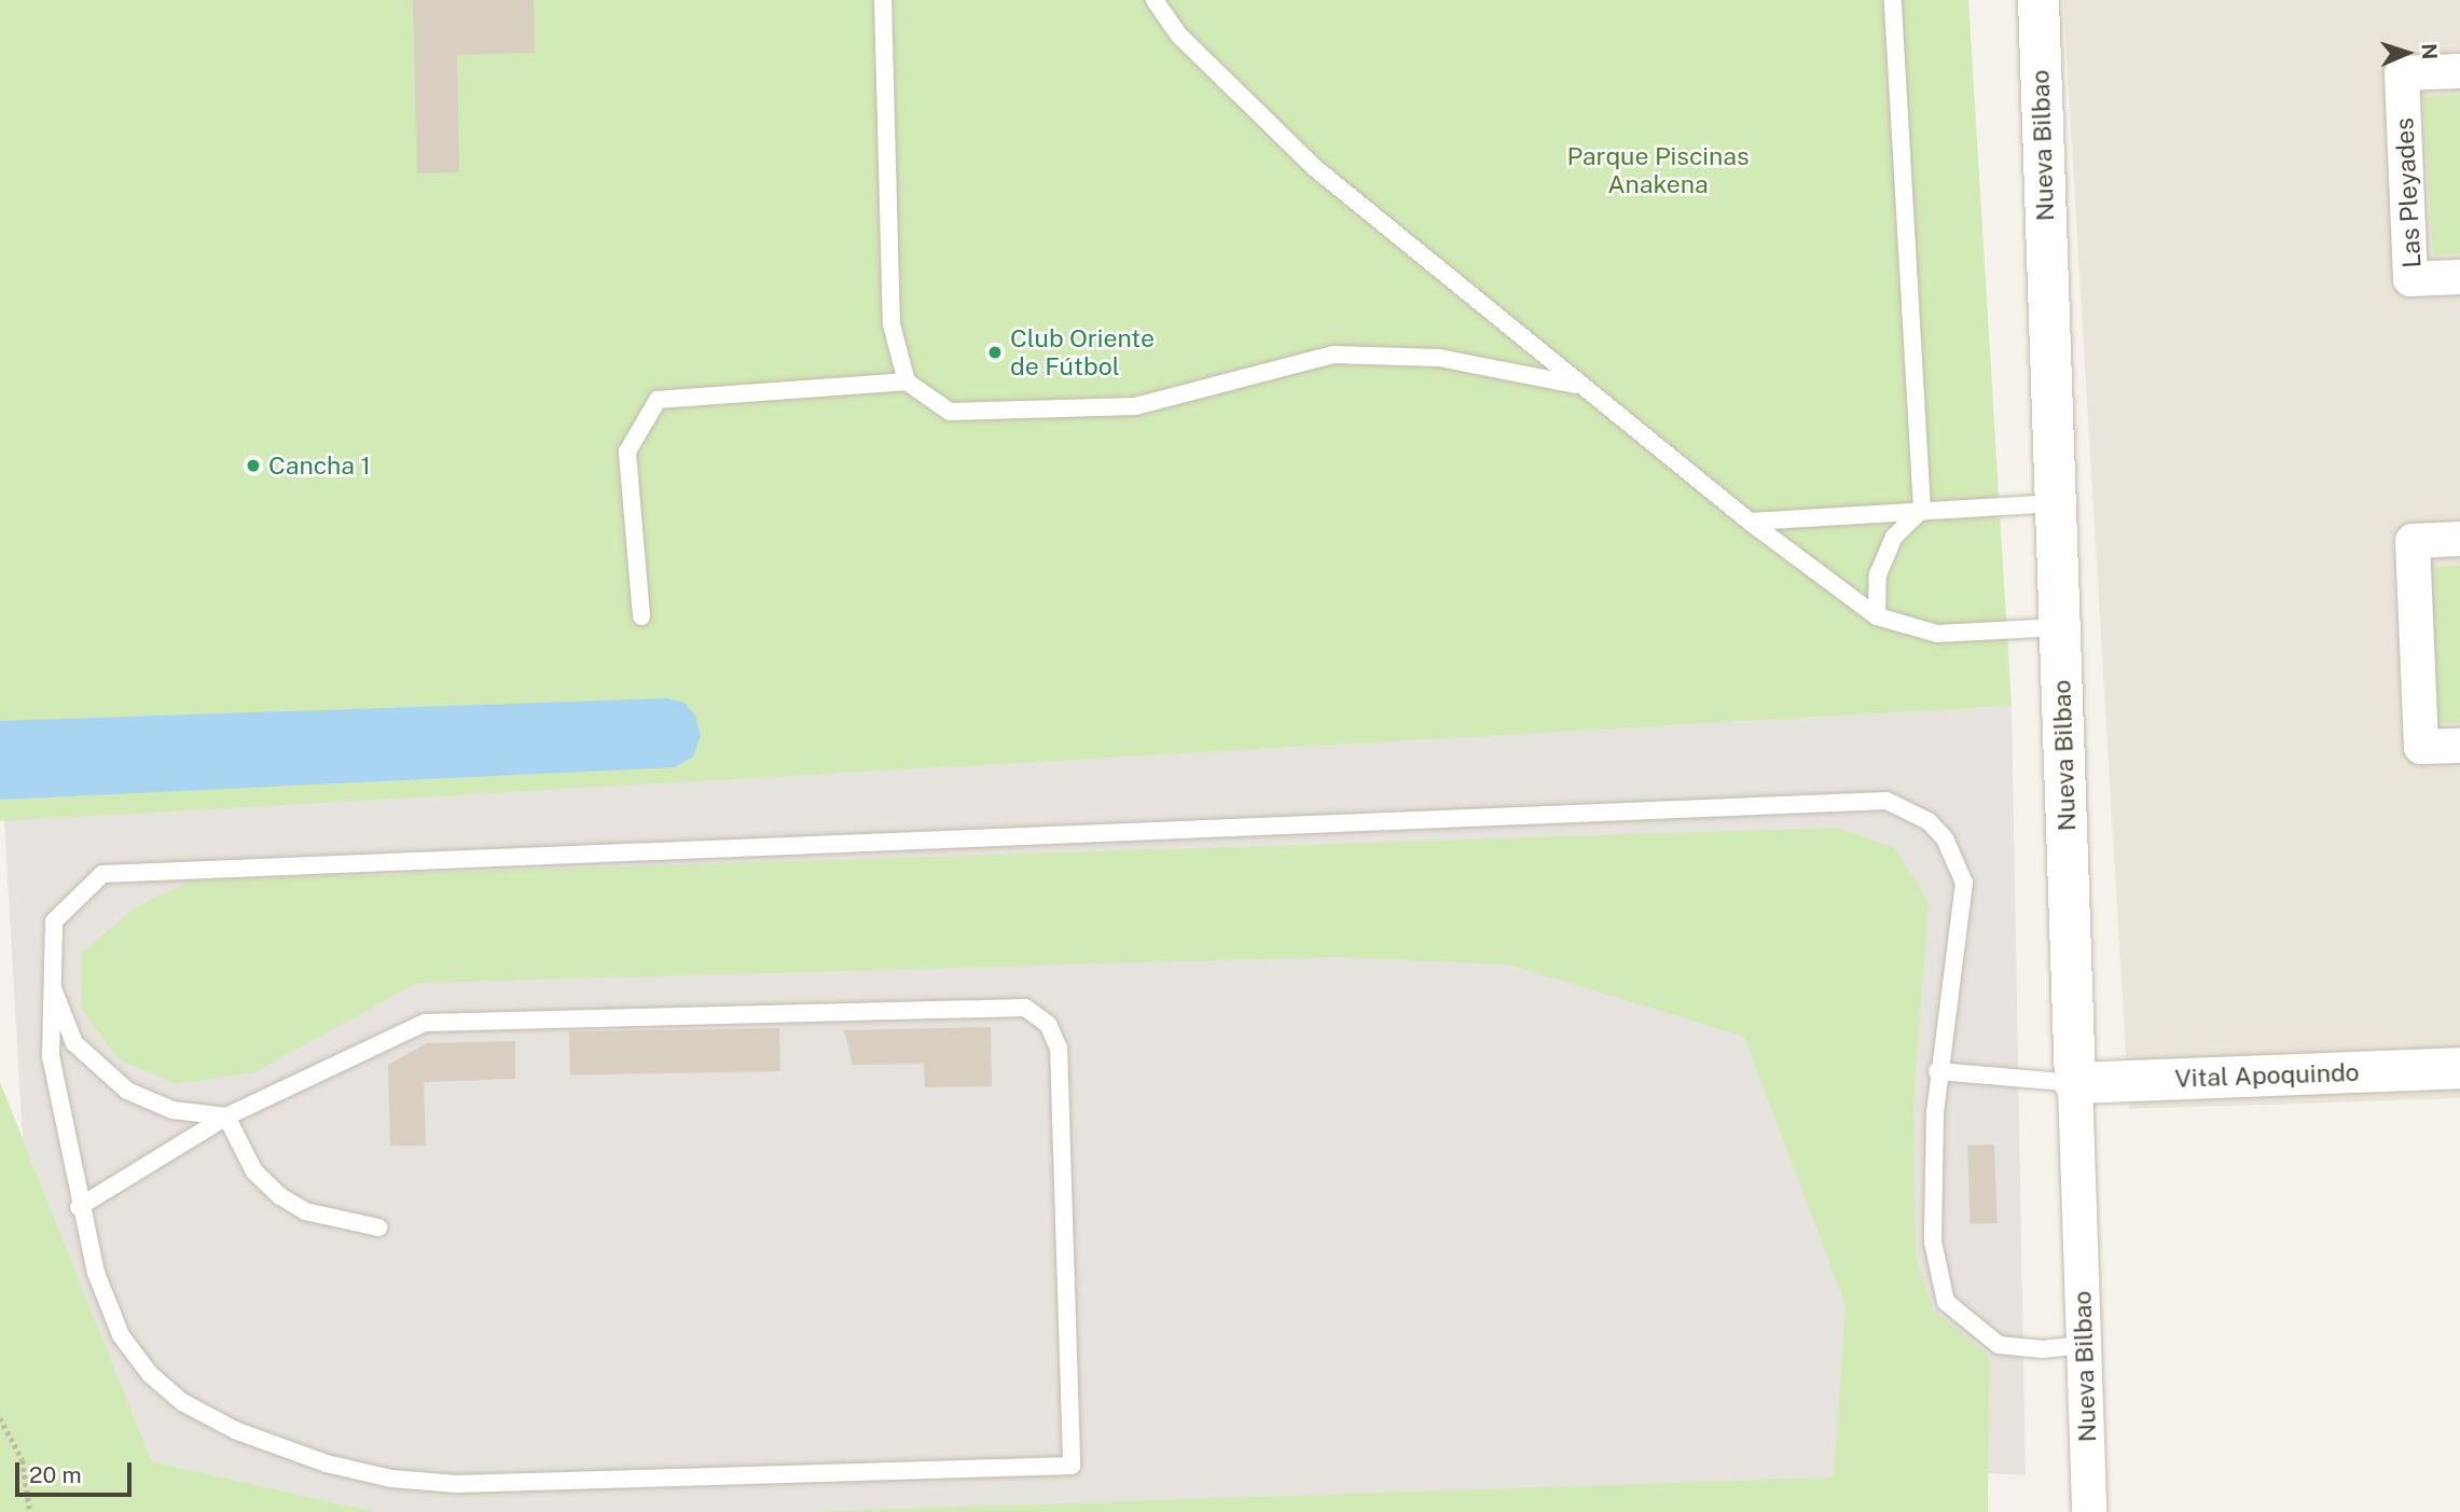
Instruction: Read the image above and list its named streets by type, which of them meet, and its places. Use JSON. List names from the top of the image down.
{
  "streets": {
    "street": ["Nueva Bilbao", "Las Pleyades", "Vital Apoquindo"]
  },
  "crossings": [
    ["Nueva Bilbao", "Vital Apoquindo"]
  ],
  "parks": ["Parque Piscinas Anakena"],
  "places": ["Club Oriente de Fútbol", "Cancha 1"],
  "scale_bar": "20 m",
  "north": "right"
}
